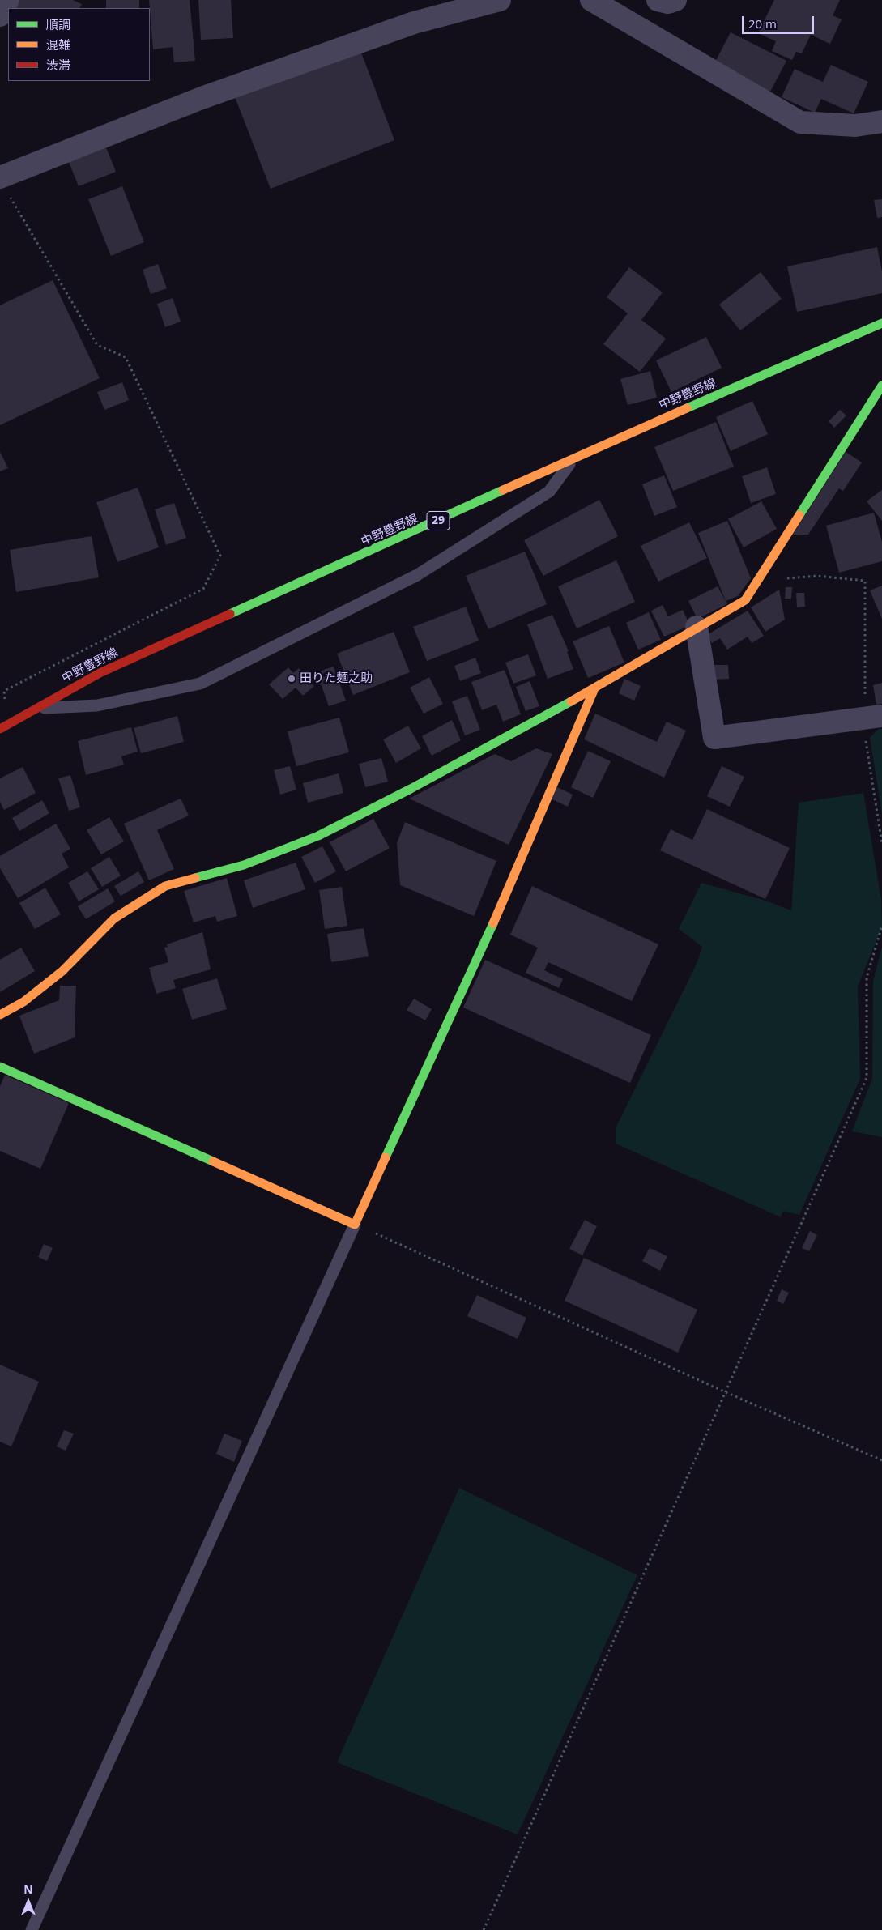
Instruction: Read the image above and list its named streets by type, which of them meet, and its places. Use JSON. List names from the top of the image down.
{
  "streets": {
    "street": ["中野豊野線", "29"]
  },
  "places": ["田りた麺之助"],
  "legend": ["順調", "混雑", "渋滞"],
  "scale_bar": "20 m",
  "north": "top"
}
